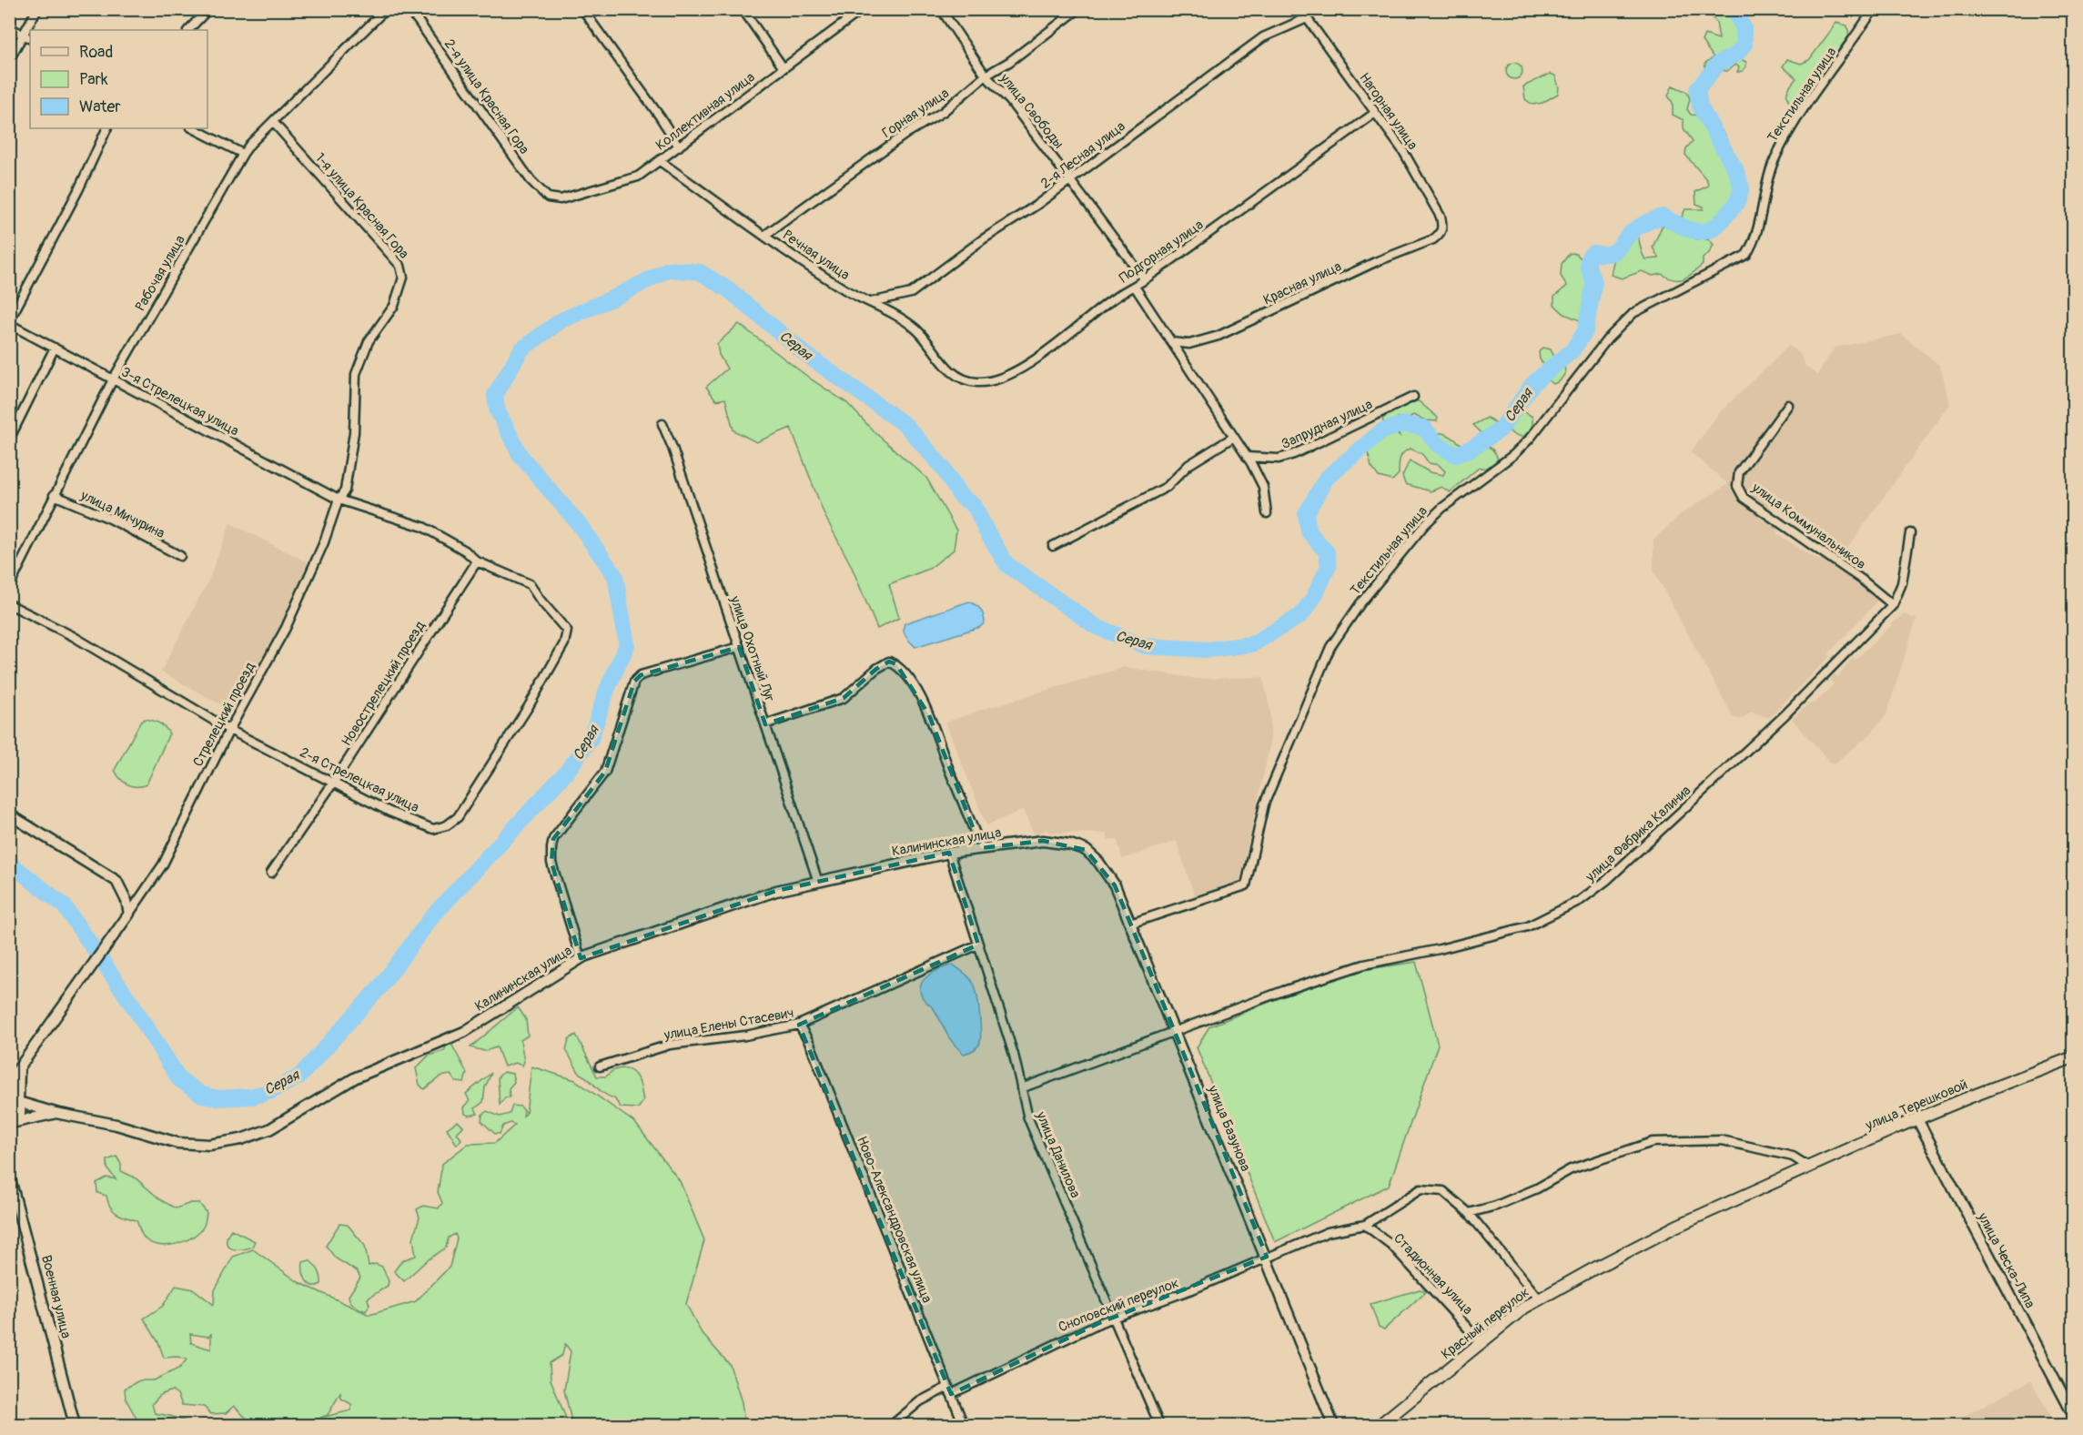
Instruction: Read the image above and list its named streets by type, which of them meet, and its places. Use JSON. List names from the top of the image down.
{
  "streets": {
    "main road": ["улица Терешковой", "Красный переулок"],
    "street": [
      "Текстильная улица",
      "2-я улица Красная Гора",
      "Коллективная улица",
      "улица Свободы",
      "Нагорная улица",
      "Горная улица",
      "2-я Лесная улица",
      "1-я улица Красная Гора",
      "Подгорная улица",
      "Речная улица",
      "Рабочая улица",
      "Красная улица",
      "3-я Стрелецкая улица",
      "Запрудная улица",
      "улица Мичурина",
      "улица Коммунальников",
      "улица Охотный Луг",
      "Новострелецкий проезд",
      "Стрелецкий проезд",
      "2-я Стрелецкая улица",
      "улица Фабрика Калиниа",
      "Калининская улица",
      "улица Елены Стасевич",
      "улица Базунова",
      "улица Данилова",
      "Ново-Александровская улица",
      "улица Ческа-Липа",
      "Стадионная улица",
      "Военная улица",
      "Сноповский переулок"
    ]
  },
  "crossings": [
    ["Текстильная улица", "улица Базунова"],
    ["2-я улица Красная Гора", "Коллективная улица"],
    ["Коллективная улица", "Речная улица"],
    ["улица Свободы", "Горная улица"],
    ["улица Свободы", "2-я Лесная улица"],
    ["улица Свободы", "Подгорная улица"],
    ["Нагорная улица", "2-я Лесная улица"],
    ["Нагорная улица", "Подгорная улица"],
    ["Нагорная улица", "Красная улица"],
    ["Горная улица", "Речная улица"],
    ["2-я Лесная улица", "Речная улица"],
    ["1-я улица Красная Гора", "Рабочая улица"],
    ["1-я улица Красная Гора", "3-я Стрелецкая улица"],
    ["1-я улица Красная Гора", "Стрелецкий проезд"],
    ["Подгорная улица", "Речная улица"],
    ["Рабочая улица", "3-я Стрелецкая улица"],
    ["Рабочая улица", "улица Мичурина"],
    ["3-я Стрелецкая улица", "Новострелецкий проезд"],
    ["3-я Стрелецкая улица", "Стрелецкий проезд"],
    ["3-я Стрелецкая улица", "2-я Стрелецкая улица"],
    ["улица Коммунальников", "улица Фабрика Калиниа"],
    ["улица Охотный Луг", "Калининская улица"],
    ["Новострелецкий проезд", "2-я Стрелецкая улица"],
    ["Стрелецкий проезд", "2-я Стрелецкая улица"],
    ["улица Фабрика Калиниа", "улица Базунова"],
    ["улица Фабрика Калиниа", "улица Данилова"],
    ["Калининская улица", "улица Базунова"],
    ["Калининская улица", "улица Данилова"],
    ["улица Елены Стасевич", "улица Данилова"],
    ["улица Елены Стасевич", "Ново-Александровская улица"],
    ["улица Терешковой", "улица Ческа-Липа"],
    ["улица Терешковой", "Красный переулок"],
    ["улица Базунова", "Сноповский переулок"],
    ["улица Данилова", "Сноповский переулок"],
    ["Ново-Александровская улица", "Сноповский переулок"],
    ["Стадионная улица", "Сноповский переулок"],
    ["Стадионная улица", "Красный переулок"]
  ],
  "water": ["Серая"],
  "legend": ["Road", "Park", "Water"]
}
